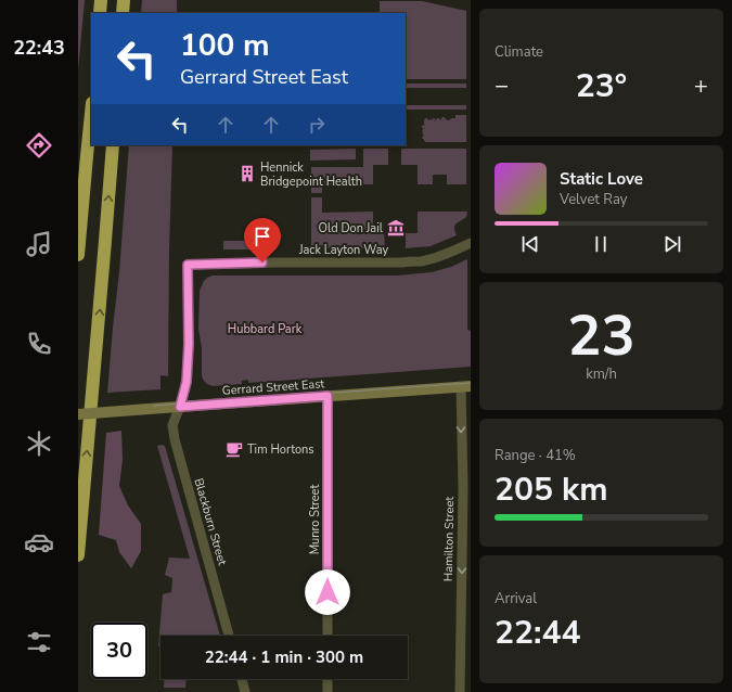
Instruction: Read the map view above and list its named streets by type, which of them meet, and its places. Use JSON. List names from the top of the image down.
{
  "streets": {
    "main road": ["Gerrard Street East"],
    "street": [
      "Jack Layton Way",
      "Munro Street",
      "Blackburn Street",
      "Hamilton Street"
    ]
  },
  "crossings": [
    ["Jack Layton Way", "Blackburn Street"],
    ["Gerrard Street East", "Munro Street"],
    ["Gerrard Street East", "Blackburn Street"],
    ["Gerrard Street East", "Hamilton Street"]
  ],
  "one_way": ["Hamilton Street"],
  "parks": ["Hubbard Park"],
  "places": {
    "building": ["Hennick Bridgepoint Health"],
    "museum": ["Old Don Jail"],
    "cafe": ["Tim Hortons"]
  },
  "page": {
    "tabs": "22:43",
    "tile": [
      "Climate",
      ["23", "km/h"],
      ["Range · 41%", "205 km"],
      ["Arrival", "22:44"]
    ],
    "turn": ["100 m", "Gerrard Street East"],
    "heat": ["−", "23°", "+"],
    "song": ["Static Love", "Velvet Ray"],
    "limit": "30",
    "trip": "22:44 · 1 min · 300 m"
  }
}
